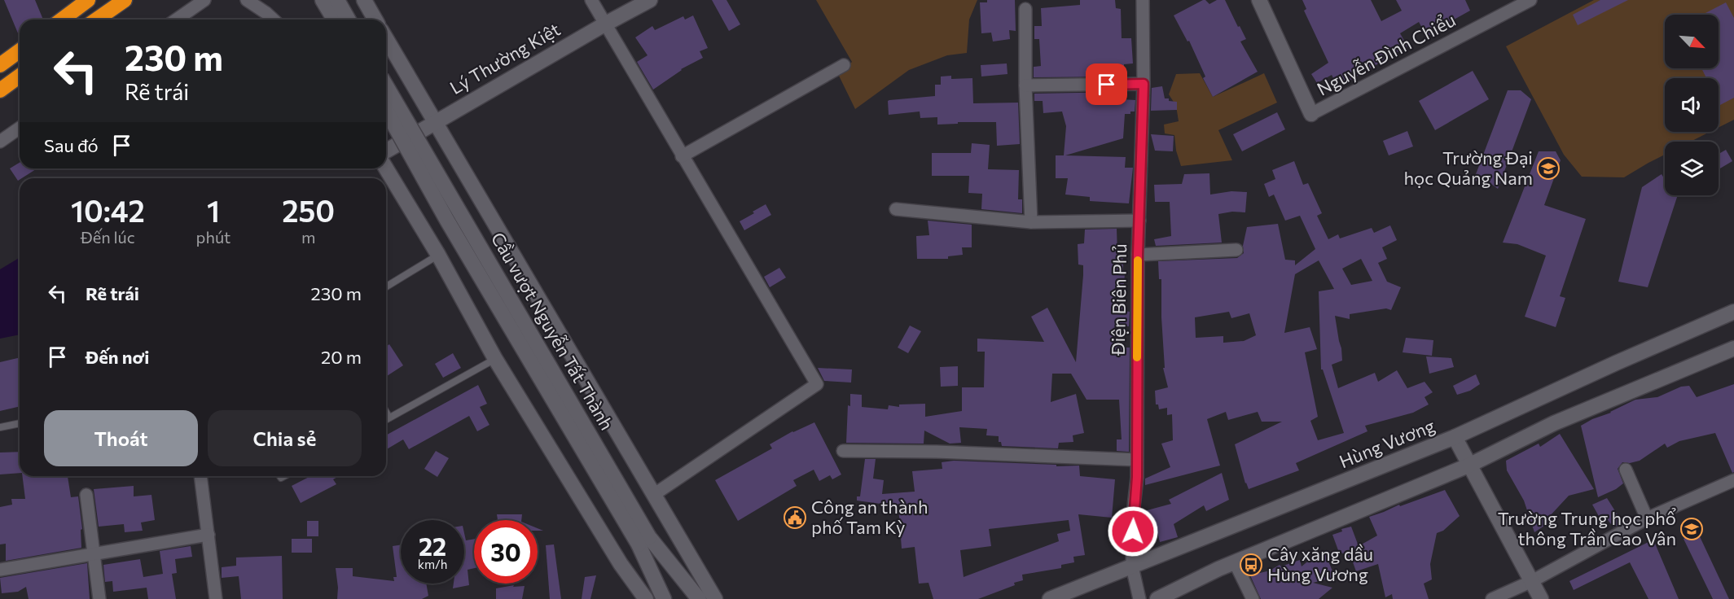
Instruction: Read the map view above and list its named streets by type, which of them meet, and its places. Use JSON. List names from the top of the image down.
{
  "streets": {
    "main road": ["Lý Thường Kiệt", "Cầu vượt Nguyễn Tất Thành", "Hùng Vương"],
    "street": ["Nguyễn Đình Chiểu", "Điện Biên Phủ"]
  },
  "crossings": [
    ["Điện Biên Phủ", "Hùng Vương"]
  ],
  "places": {
    "school or university": ["Trường Đại học Quảng Nam", "Trường Trung học phổ thông Trần Cao Vân"],
    "public building": ["Công an thành phố Tam Kỳ"],
    "bus stop": ["Cây xăng dầu Hùng Vương"]
  },
  "north": "bottom right",
  "page": {
    "turn": ["230 m", "Rẽ trái"],
    "then": "Sau đó",
    "eta": [
      "10:42",
      "Đến lúc",
      "1",
      "phút",
      "250",
      "m"
    ],
    "list": [
      {
        "name": "Rẽ trái",
        "value": "230 m"
      },
      {
        "name": "Đến nơi",
        "value": "20 m"
      }
    ],
    "buttons": ["Thoát", "Chia sẻ"],
    "speed": "22 km/h",
    "limit": "30"
  }
}
